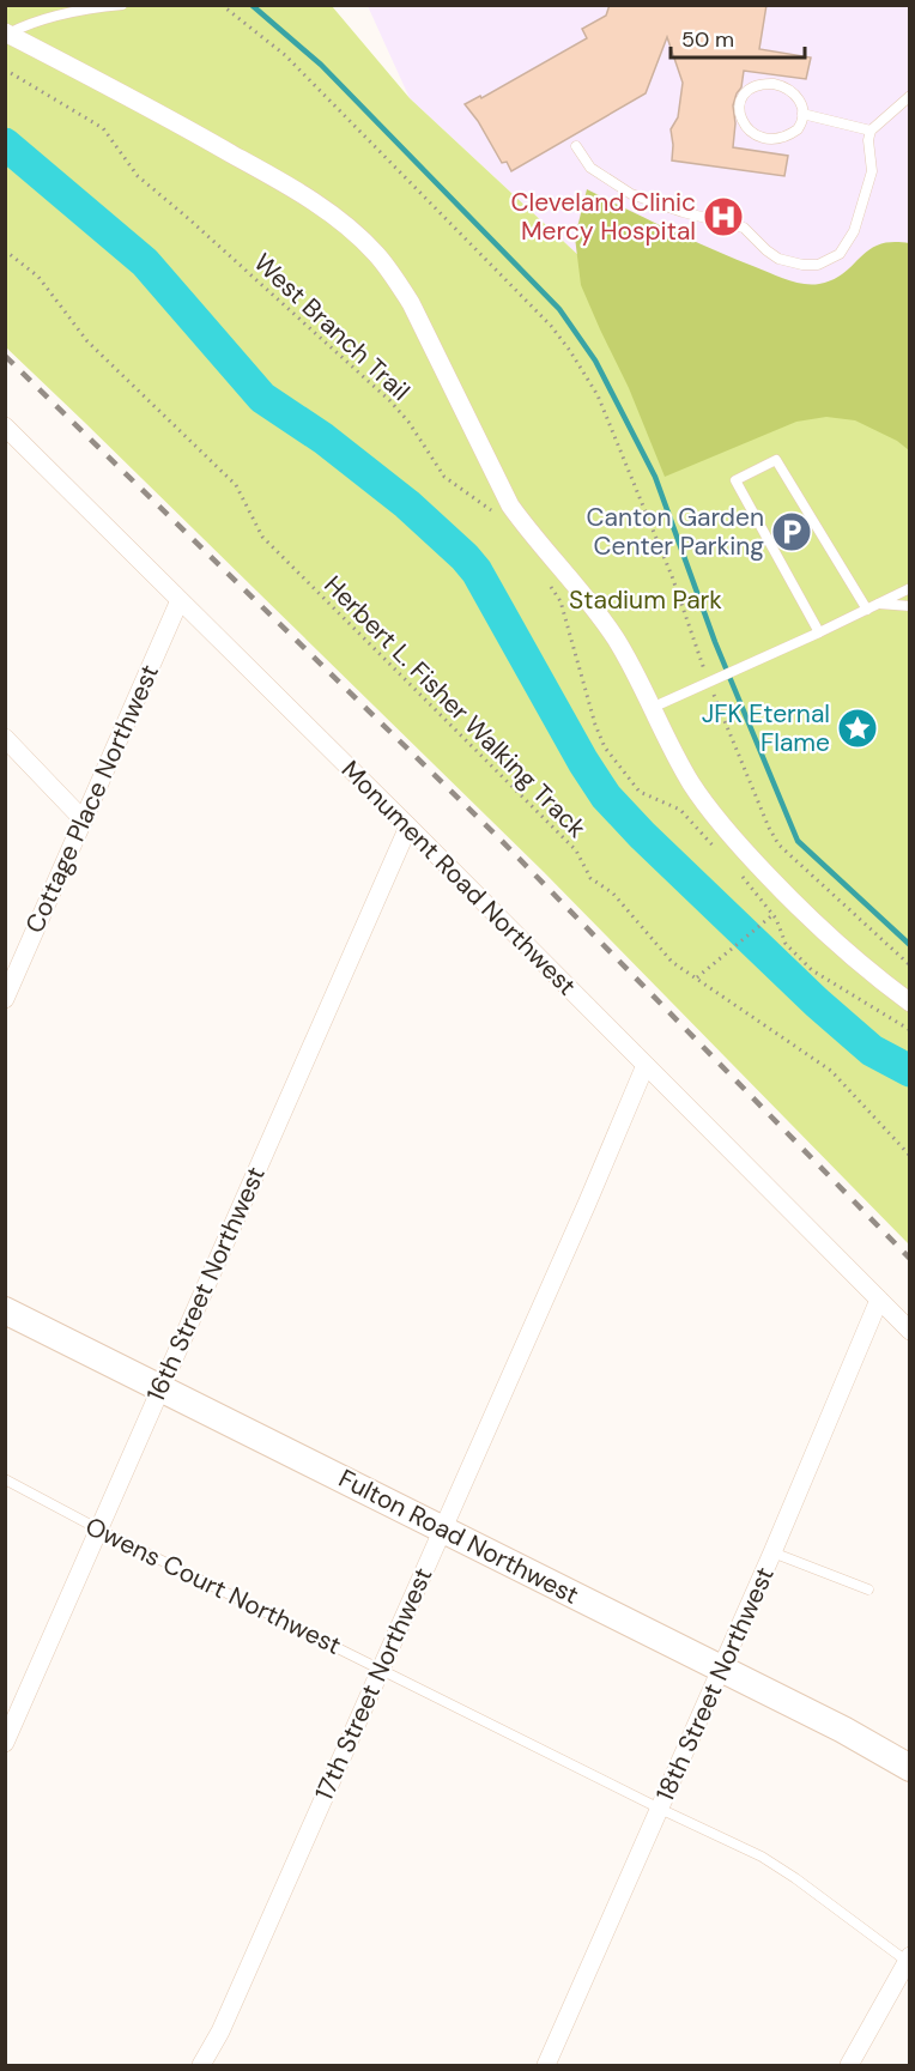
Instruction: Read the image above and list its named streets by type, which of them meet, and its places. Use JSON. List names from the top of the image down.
{
  "streets": {
    "main road": ["Fulton Road Northwest"],
    "street": [
      "Cottage Place Northwest",
      "Monument Road Northwest",
      "16th Street Northwest",
      "17th Street Northwest",
      "18th Street Northwest"
    ],
    "lane": ["Owens Court Northwest"],
    "path": ["West Branch Trail", "Herbert L. Fisher Walking Track"]
  },
  "crossings": [
    ["Cottage Place Northwest", "Monument Road Northwest"],
    ["Monument Road Northwest", "16th Street Northwest"],
    ["Monument Road Northwest", "17th Street Northwest"],
    ["Monument Road Northwest", "18th Street Northwest"],
    ["16th Street Northwest", "Fulton Road Northwest"],
    ["16th Street Northwest", "Owens Court Northwest"],
    ["Fulton Road Northwest", "17th Street Northwest"],
    ["Fulton Road Northwest", "18th Street Northwest"],
    ["Owens Court Northwest", "17th Street Northwest"],
    ["Owens Court Northwest", "18th Street Northwest"]
  ],
  "parks": ["Stadium Park"],
  "places": {
    "hospital": ["Cleveland Clinic Mercy Hospital"],
    "parking": ["Canton Garden Center Parking"],
    "place": ["JFK Eternal Flame"]
  },
  "scale_bar": "50 m"
}
